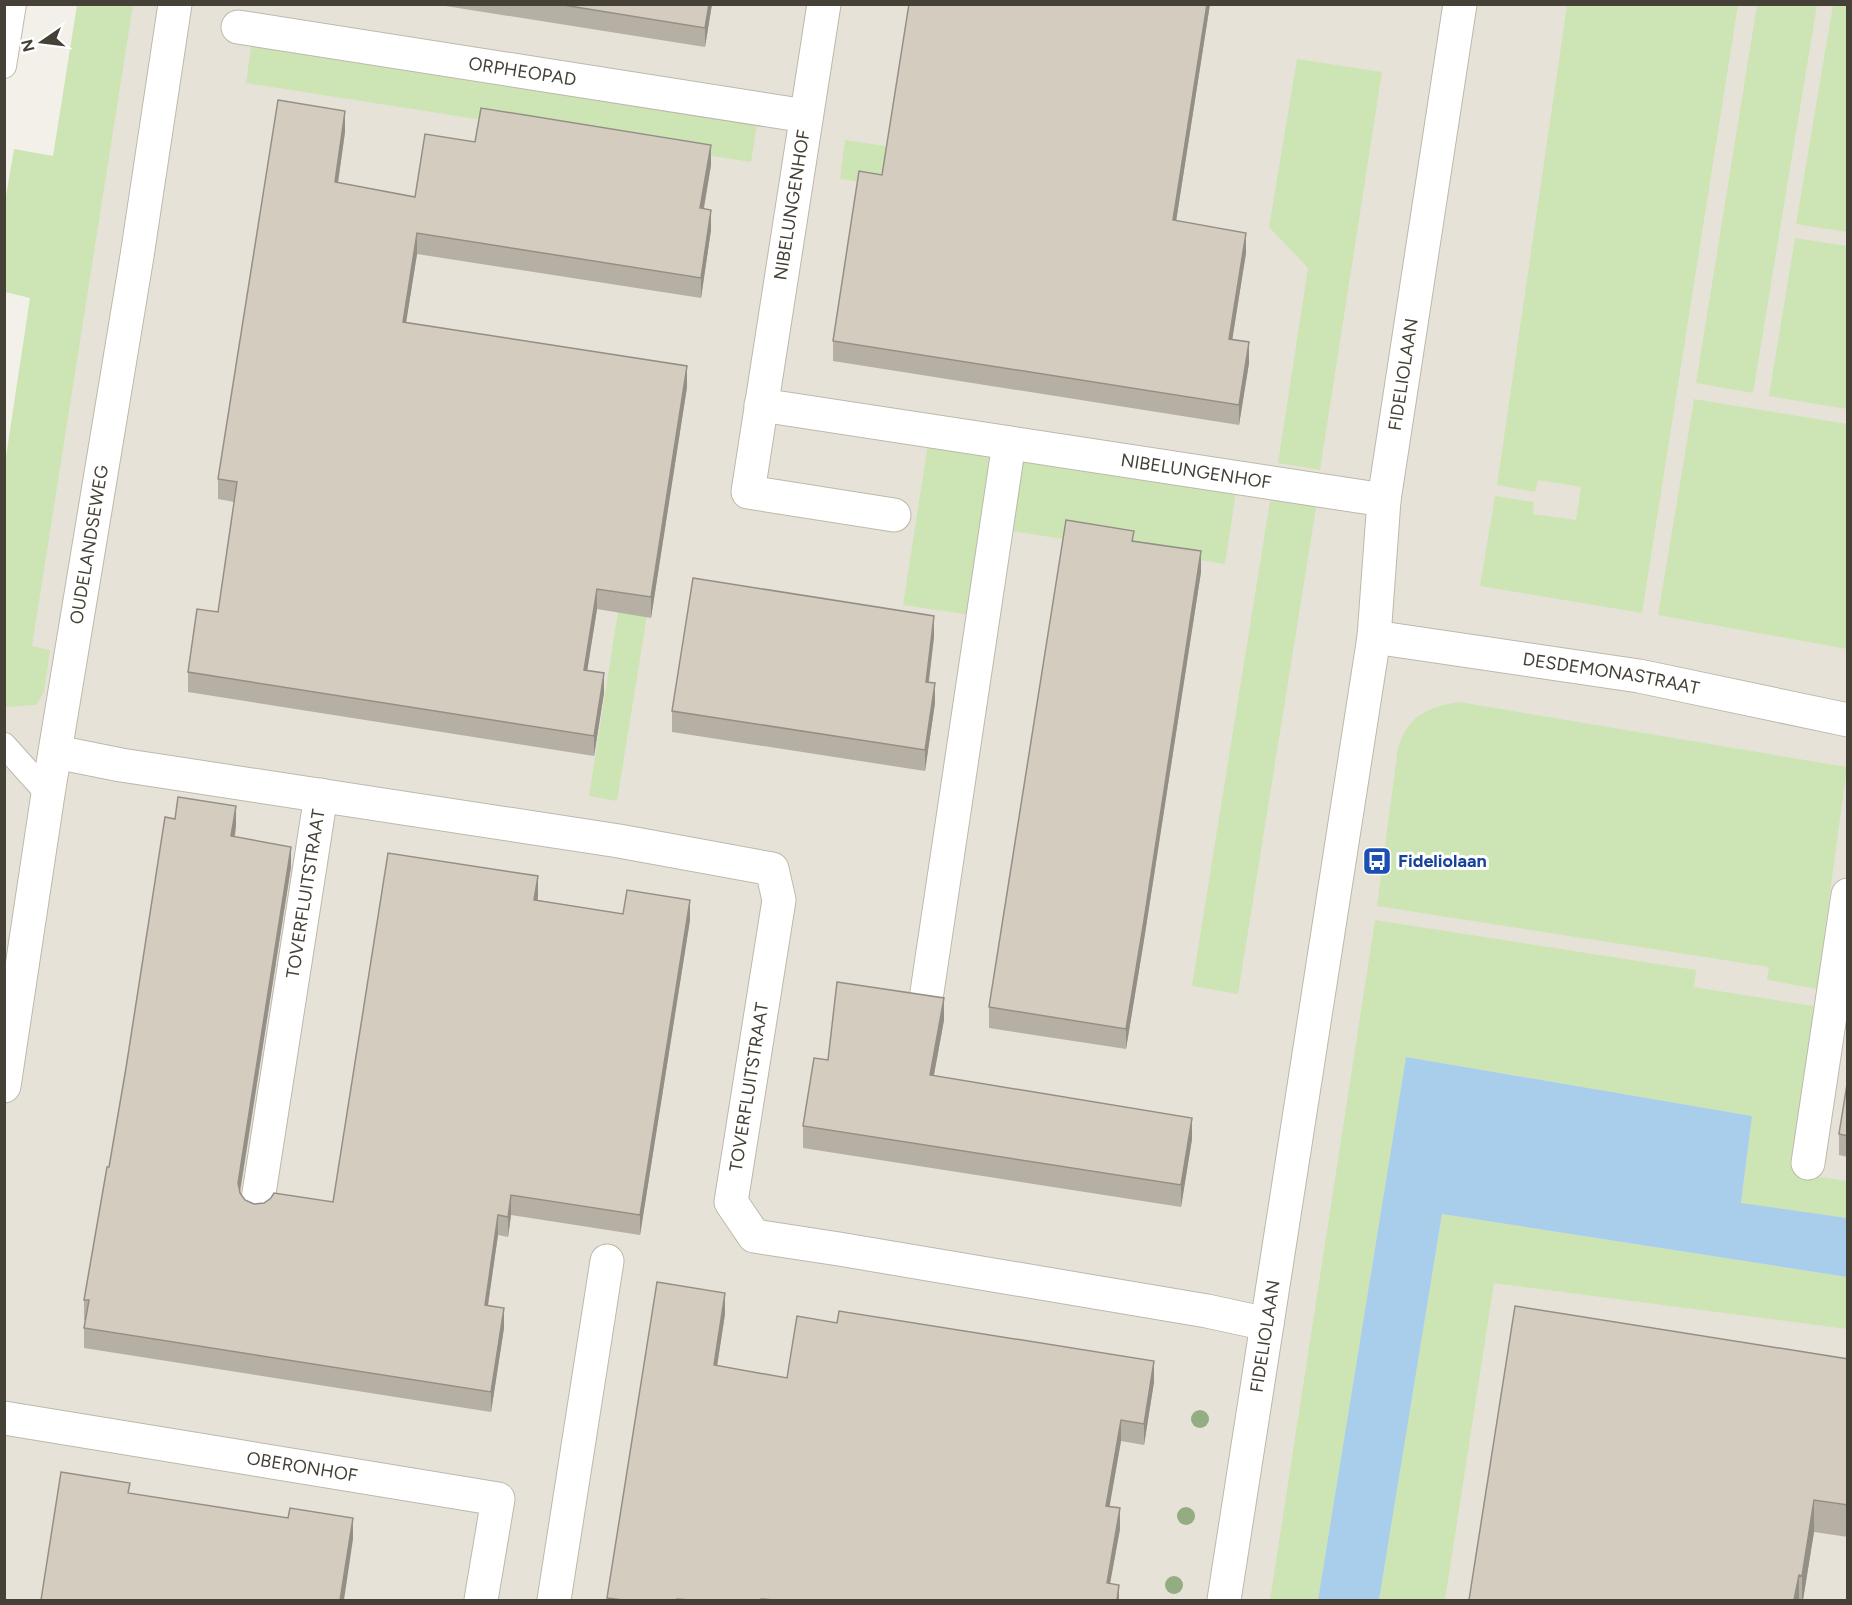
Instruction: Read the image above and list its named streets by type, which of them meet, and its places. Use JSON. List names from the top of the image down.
{
  "streets": {
    "street": [
      "ORPHEOPAD",
      "NIBELUNGENHOF",
      "FIDELIOLAAN",
      "OUDELANDSEWEG",
      "DESDEMONASTRAAT",
      "TOVERFLUITSTRAAT",
      "OBERONHOF"
    ]
  },
  "crossings": [
    ["ORPHEOPAD", "NIBELUNGENHOF"],
    ["NIBELUNGENHOF", "FIDELIOLAAN"],
    ["FIDELIOLAAN", "DESDEMONASTRAAT"],
    ["FIDELIOLAAN", "TOVERFLUITSTRAAT"],
    ["OUDELANDSEWEG", "TOVERFLUITSTRAAT"]
  ],
  "places": {
    "bus stop": ["Fideliolaan"]
  },
  "north": "left"
}
